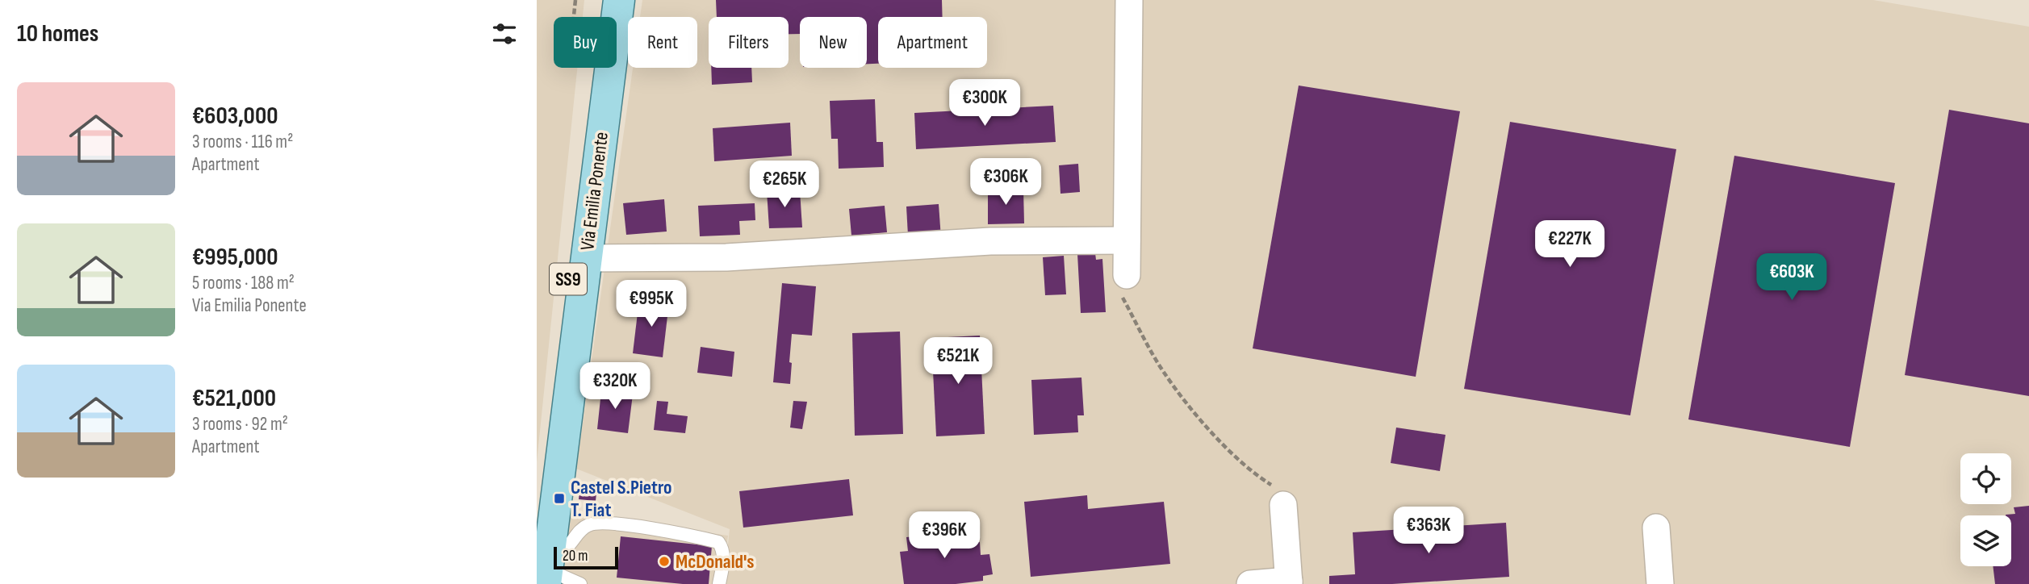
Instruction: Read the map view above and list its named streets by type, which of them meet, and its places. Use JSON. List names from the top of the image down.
{
  "streets": {
    "main road": ["Via Emilia Ponente", "SS9"]
  },
  "places": {
    "transit": ["Castel S.Pietro T. Fiat"],
    "other": ["McDonald's"]
  },
  "scale_bar": "20 m",
  "page": {
    "heading": "10 homes",
    "chip": [
      "Buy",
      "Rent",
      "Filters",
      "New",
      "Apartment"
    ],
    "list": [
      {
        "name": "€603,000",
        "note": "3 rooms · 116 m² · Apartment"
      },
      {
        "name": "€995,000",
        "note": "5 rooms · 188 m² · Via Emilia Ponente"
      },
      {
        "name": "€521,000",
        "note": "3 rooms · 92 m² · Apartment"
      }
    ],
    "price": [
      "€300K",
      "€306K",
      "€265K",
      "€227K",
      "€603K",
      "€995K",
      "€521K",
      "€320K",
      "€363K",
      "€396K"
    ],
    "scale": "20 m"
  }
}
